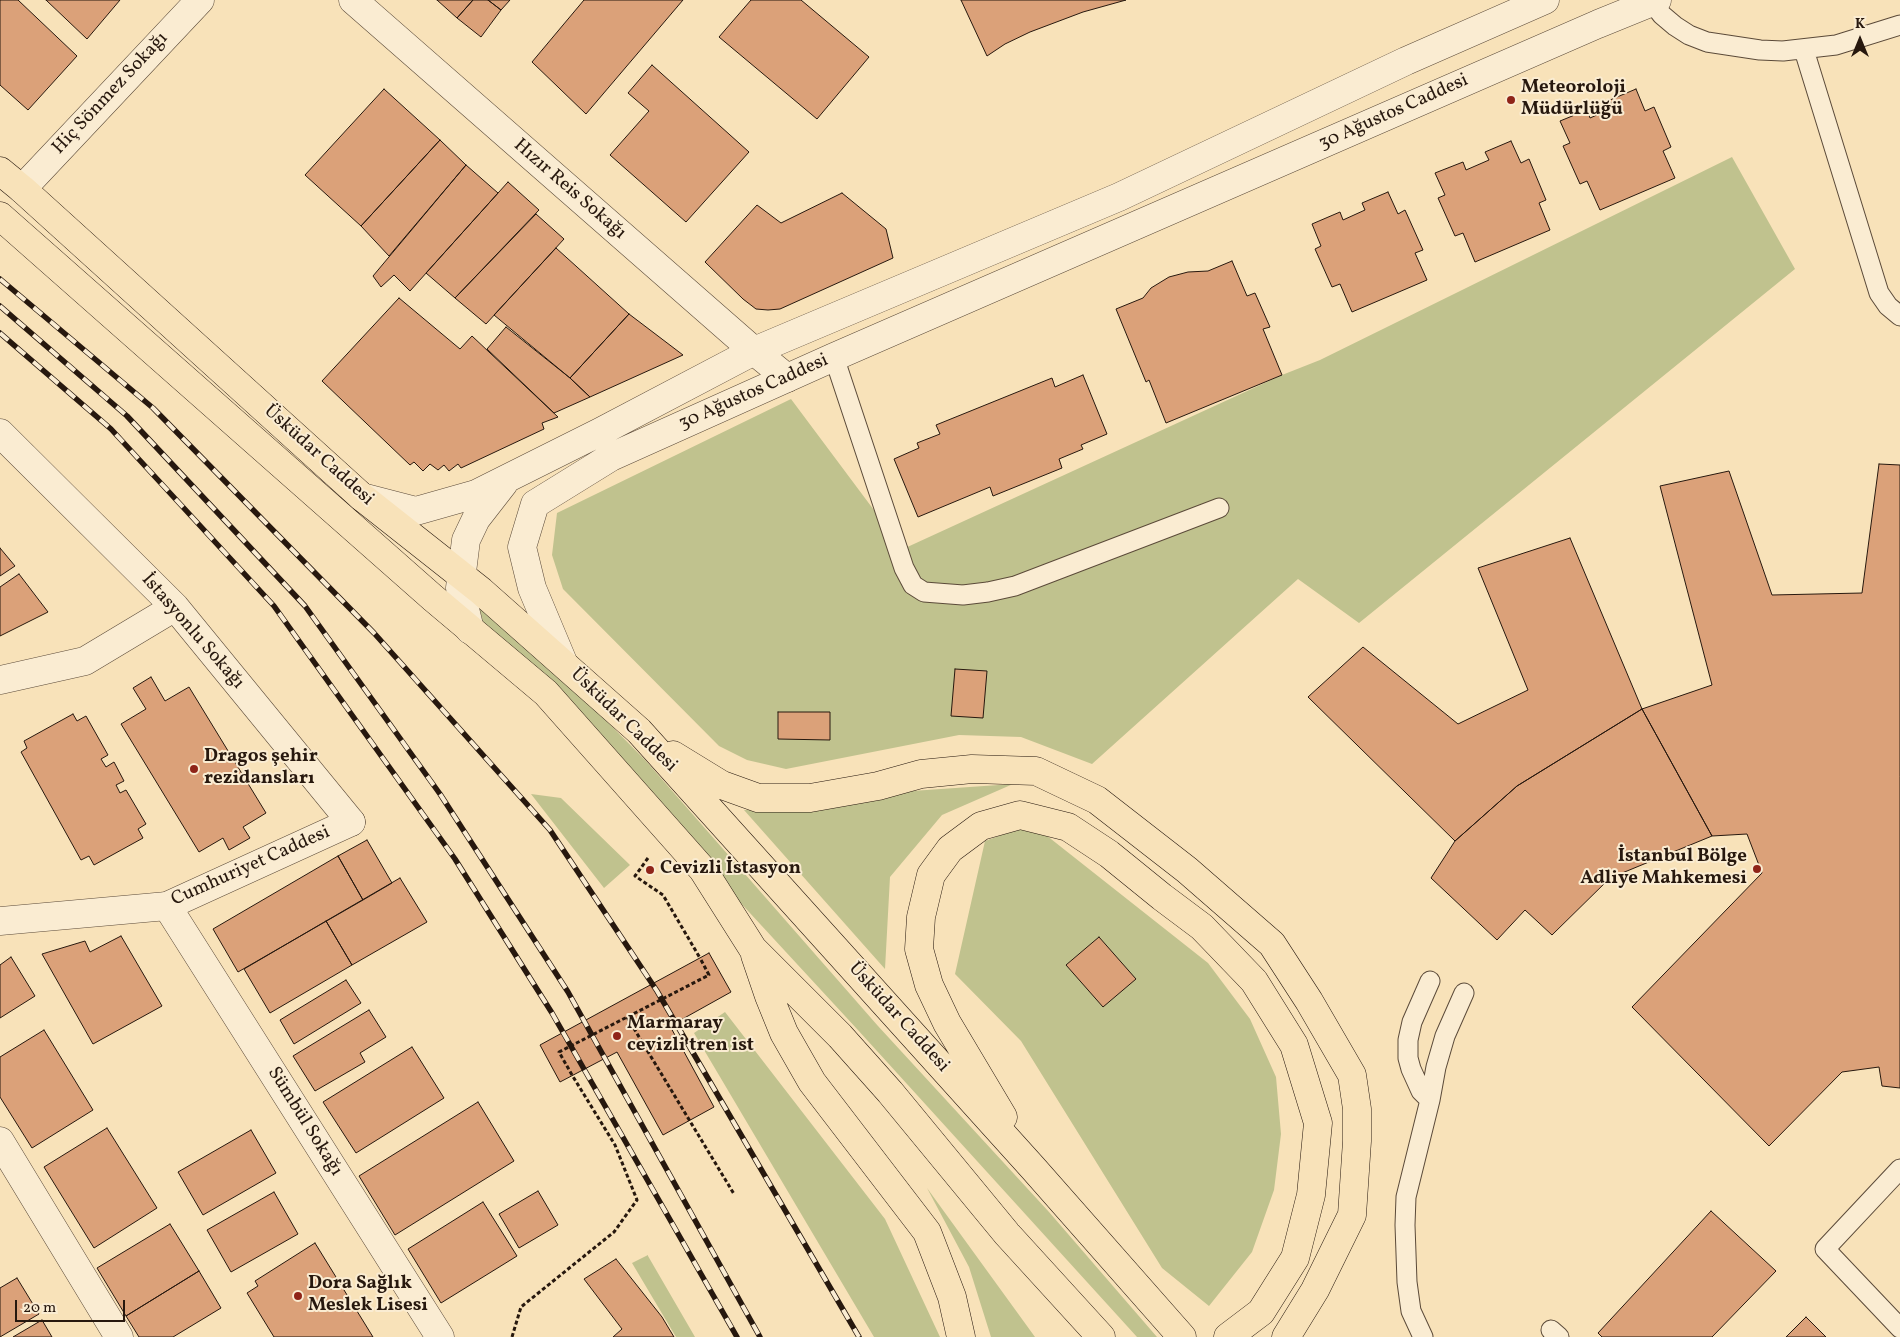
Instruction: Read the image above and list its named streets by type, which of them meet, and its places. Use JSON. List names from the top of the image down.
{
  "streets": {
    "main road": ["Üsküdar Caddesi"],
    "street": [
      "Hiç Sönmez Sokağı",
      "30 Ağustos Caddesi",
      "Hızır Reis Sokağı",
      "İstasyonlu Sokağı",
      "Cumhuriyet Caddesi",
      "Sümbül Sokağı"
    ]
  },
  "crossings": [
    ["Hiç Sönmez Sokağı", "Üsküdar Caddesi"],
    ["30 Ağustos Caddesi", "Hızır Reis Sokağı"],
    ["30 Ağustos Caddesi", "Üsküdar Caddesi"],
    ["İstasyonlu Sokağı", "Cumhuriyet Caddesi"],
    ["Cumhuriyet Caddesi", "Sümbül Sokağı"]
  ],
  "places": [
    "Meteoroloji Müdürlüğü",
    "Dragos şehir rezidansları",
    "İstanbul Bölge Adliye Mahkemesi",
    "Cevizli İstasyon",
    "Marmaray cevizli tren ist",
    "Dora Sağlık Meslek Lisesi"
  ],
  "scale_bar": "20 m",
  "north": "top"
}
